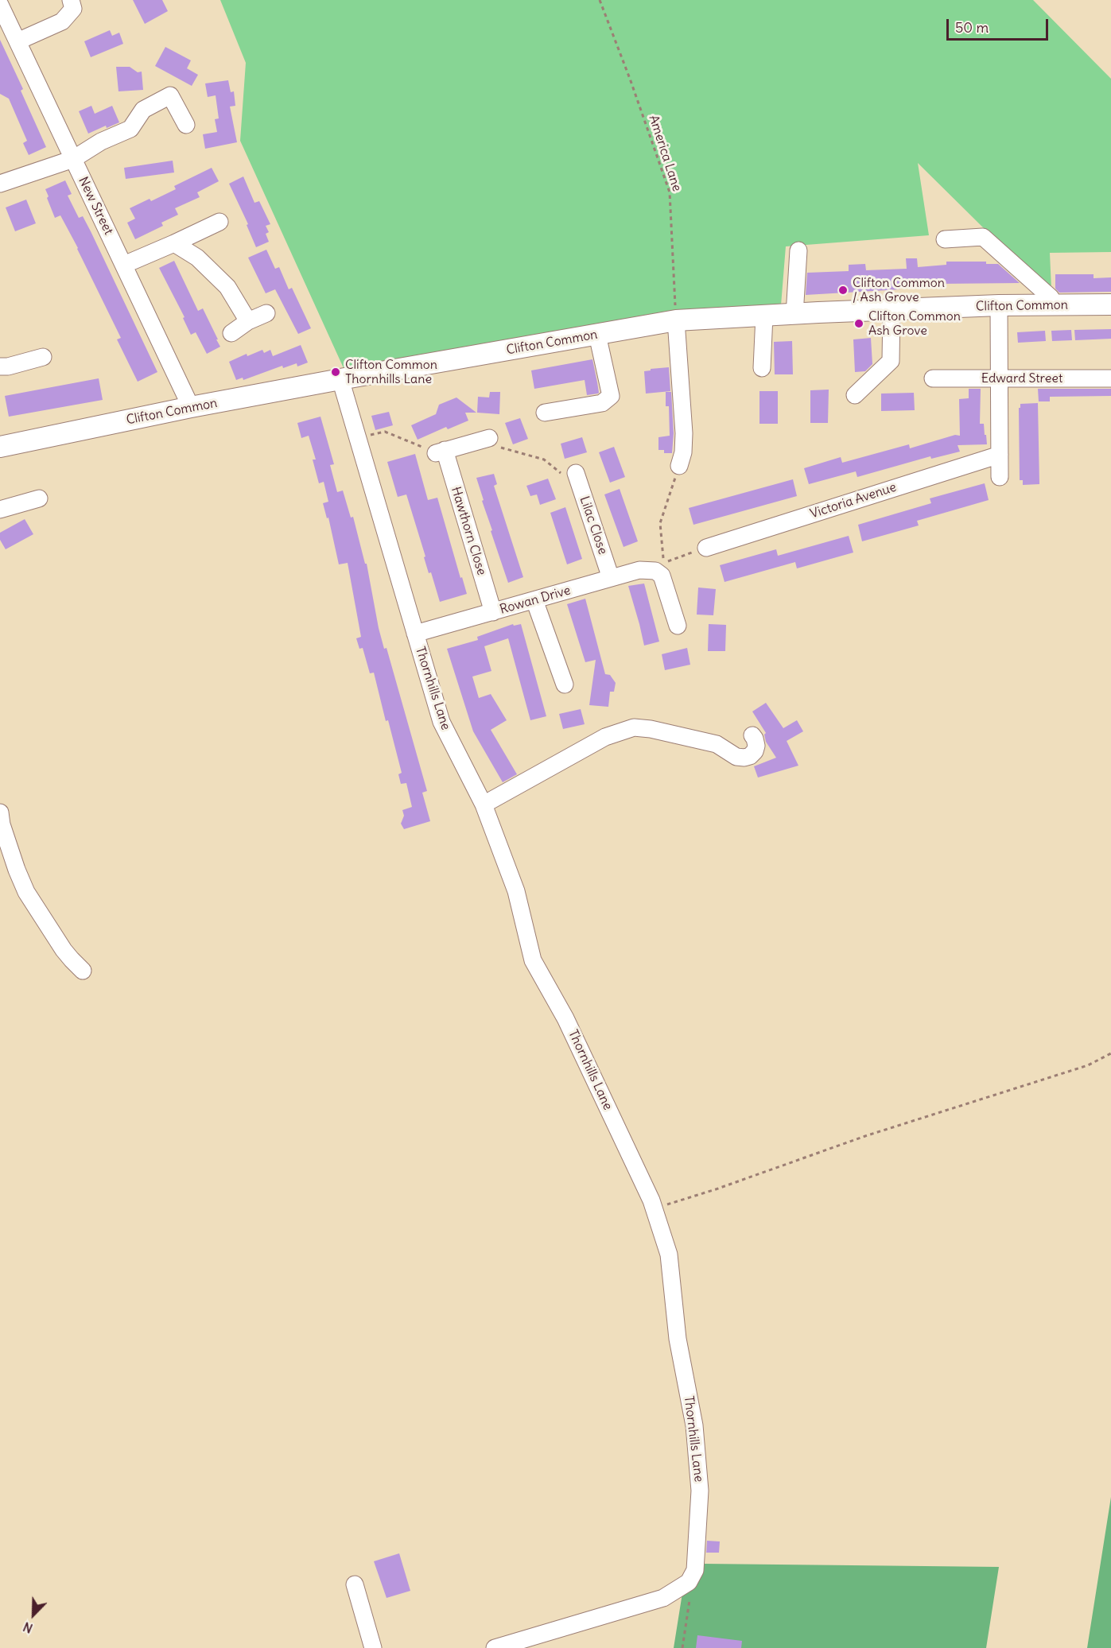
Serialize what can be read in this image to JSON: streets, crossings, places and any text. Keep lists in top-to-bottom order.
{
  "streets": {
    "main road": ["Clifton Common"],
    "street": [
      "New Street",
      "Edward Street",
      "Victoria Avenue",
      "Lilac Close",
      "Hawthorn Close",
      "Rowan Drive",
      "Thornhills Lane"
    ],
    "path": ["America Lane"]
  },
  "crossings": [
    ["America Lane", "Clifton Common"],
    ["New Street", "Clifton Common"],
    ["Clifton Common", "Thornhills Lane"],
    ["Lilac Close", "Rowan Drive"],
    ["Hawthorn Close", "Rowan Drive"],
    ["Rowan Drive", "Thornhills Lane"]
  ],
  "places": ["Clifton Common / Ash Grove", "Clifton Common Ash Grove", "Clifton Common Thornhills Lane"],
  "scale_bar": "50 m",
  "north": "bottom left"
}
